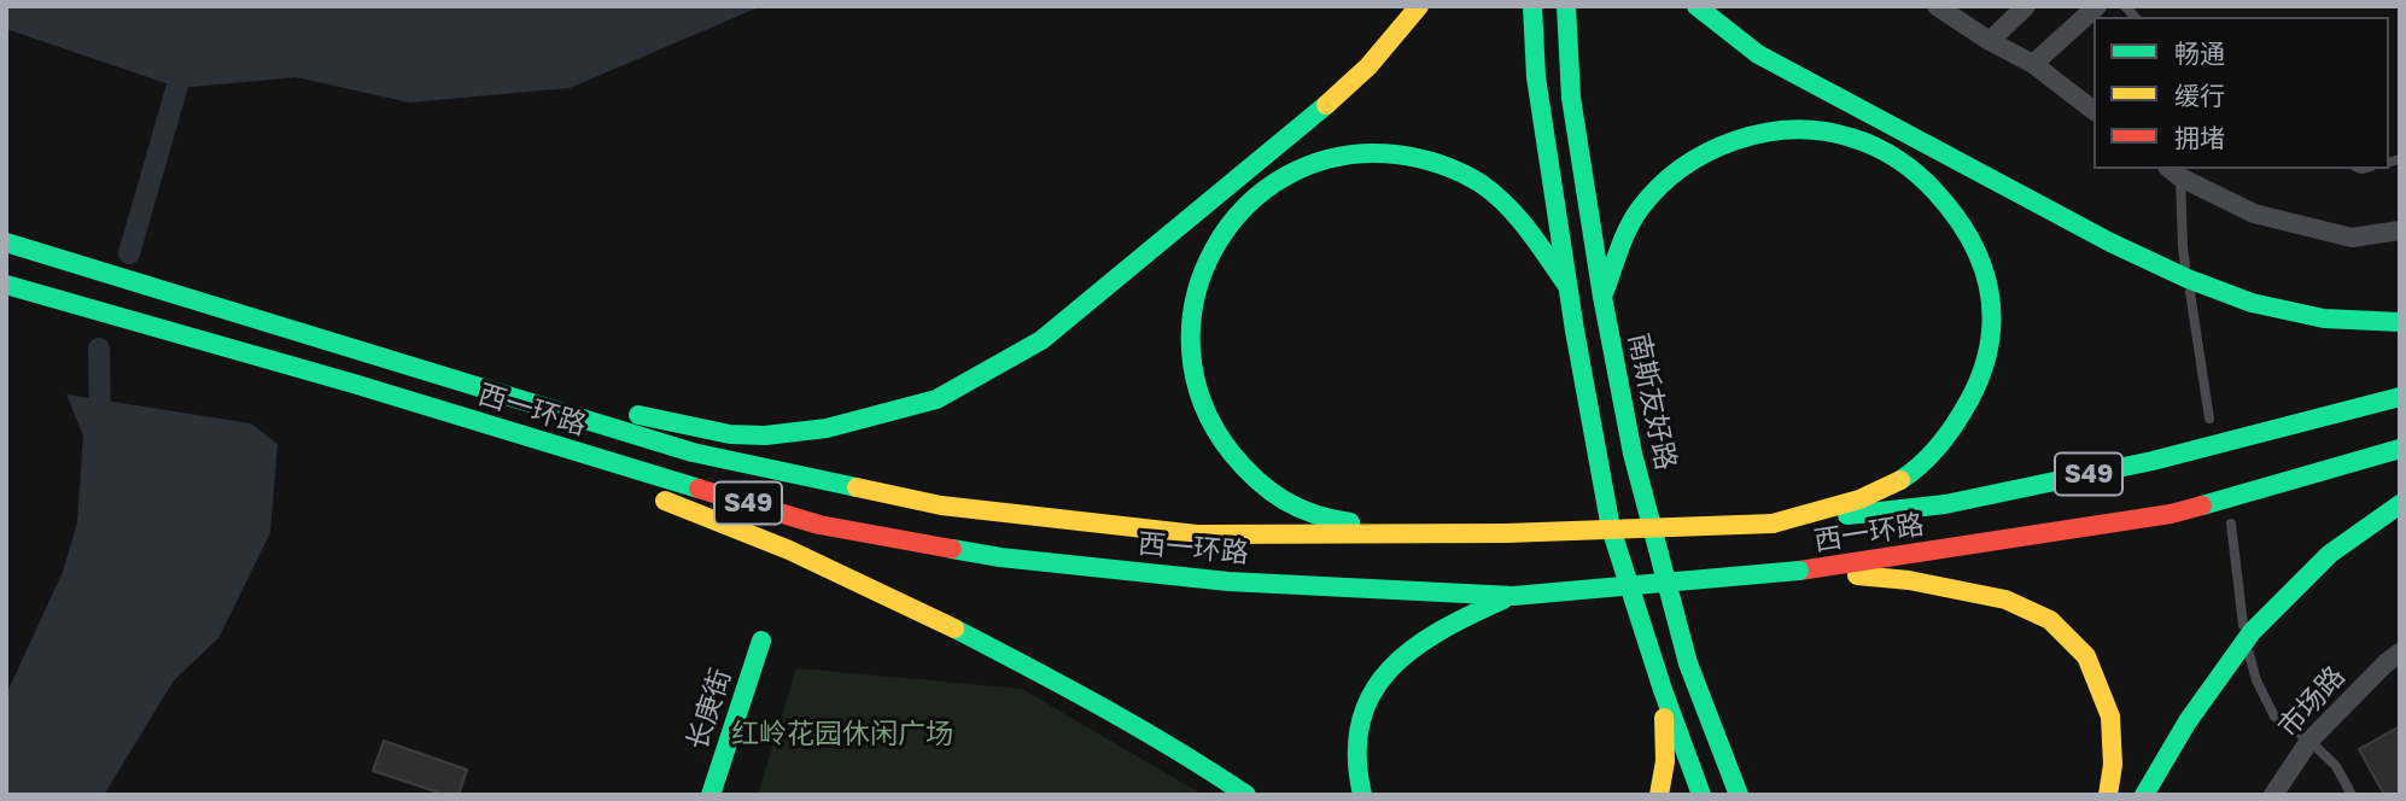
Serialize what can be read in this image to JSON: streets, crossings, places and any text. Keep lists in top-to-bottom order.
{
  "streets": {
    "main road": [
      "南斯友好路",
      "西一环路",
      "S49",
      "长庚街"
    ],
    "street": ["市场路"]
  },
  "parks": ["红岭花园休闲广场"],
  "legend": ["畅通", "缓行", "拥堵"]
}
